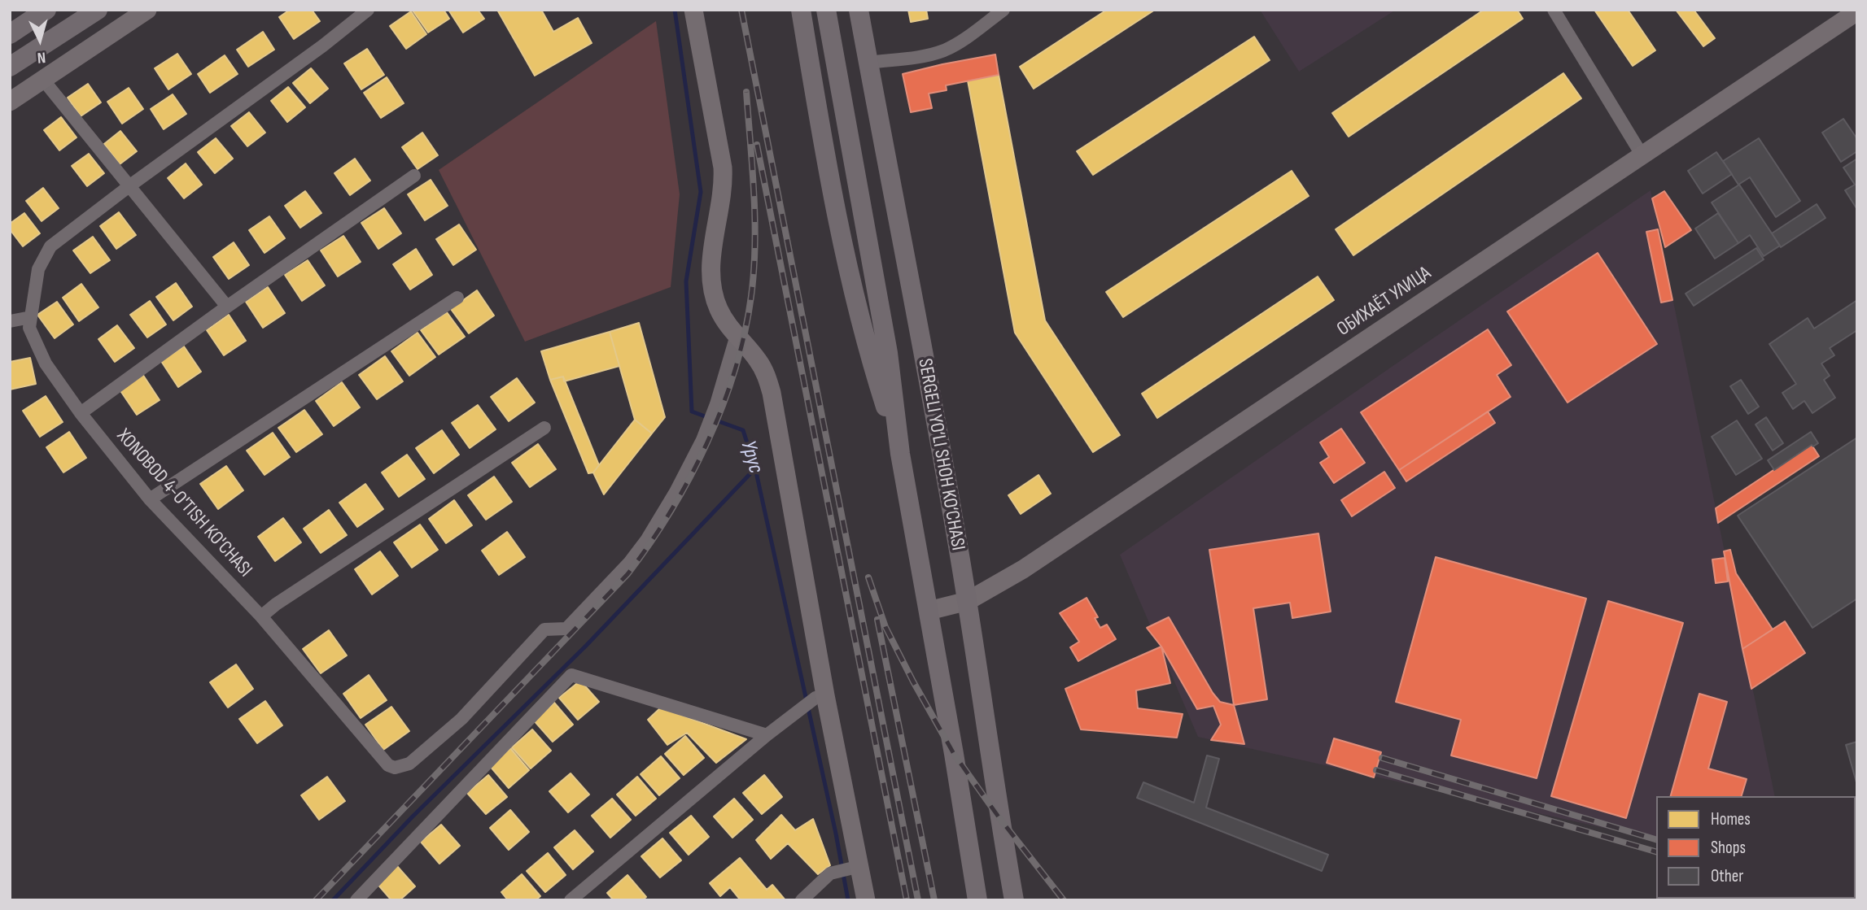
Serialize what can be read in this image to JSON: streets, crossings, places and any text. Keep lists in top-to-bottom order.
{
  "streets": {
    "main road": ["SERGELI YO‘LI SHOH KO‘CHASI"],
    "street": ["ОБИХАЁТ УЛИЦА", "XONOBOD 4-O'TISH KO'CHASI"]
  },
  "crossings": [
    ["ОБИХАЁТ УЛИЦА", "SERGELI YO‘LI SHOH KO‘CHASI"]
  ],
  "water": ["Урус"],
  "legend": ["Homes", "Shops", "Other"],
  "north": "bottom"
}
